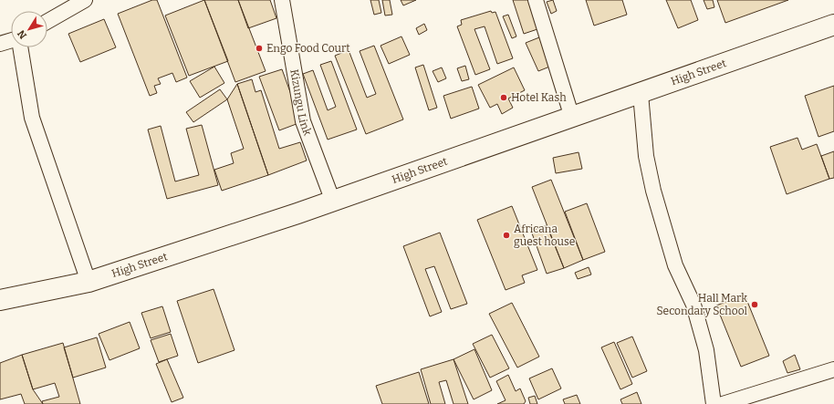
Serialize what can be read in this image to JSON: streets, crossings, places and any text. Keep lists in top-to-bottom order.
{
  "streets": {
    "main road": ["High Street"],
    "street": ["Kizungu Link"]
  },
  "crossings": [
    ["High Street", "Kizungu Link"]
  ],
  "places": [
    "Engo Food Court",
    "Hotel Kash",
    "Africana guest house",
    "Hall Mark Secondary School"
  ],
  "north": "bottom left"
}
